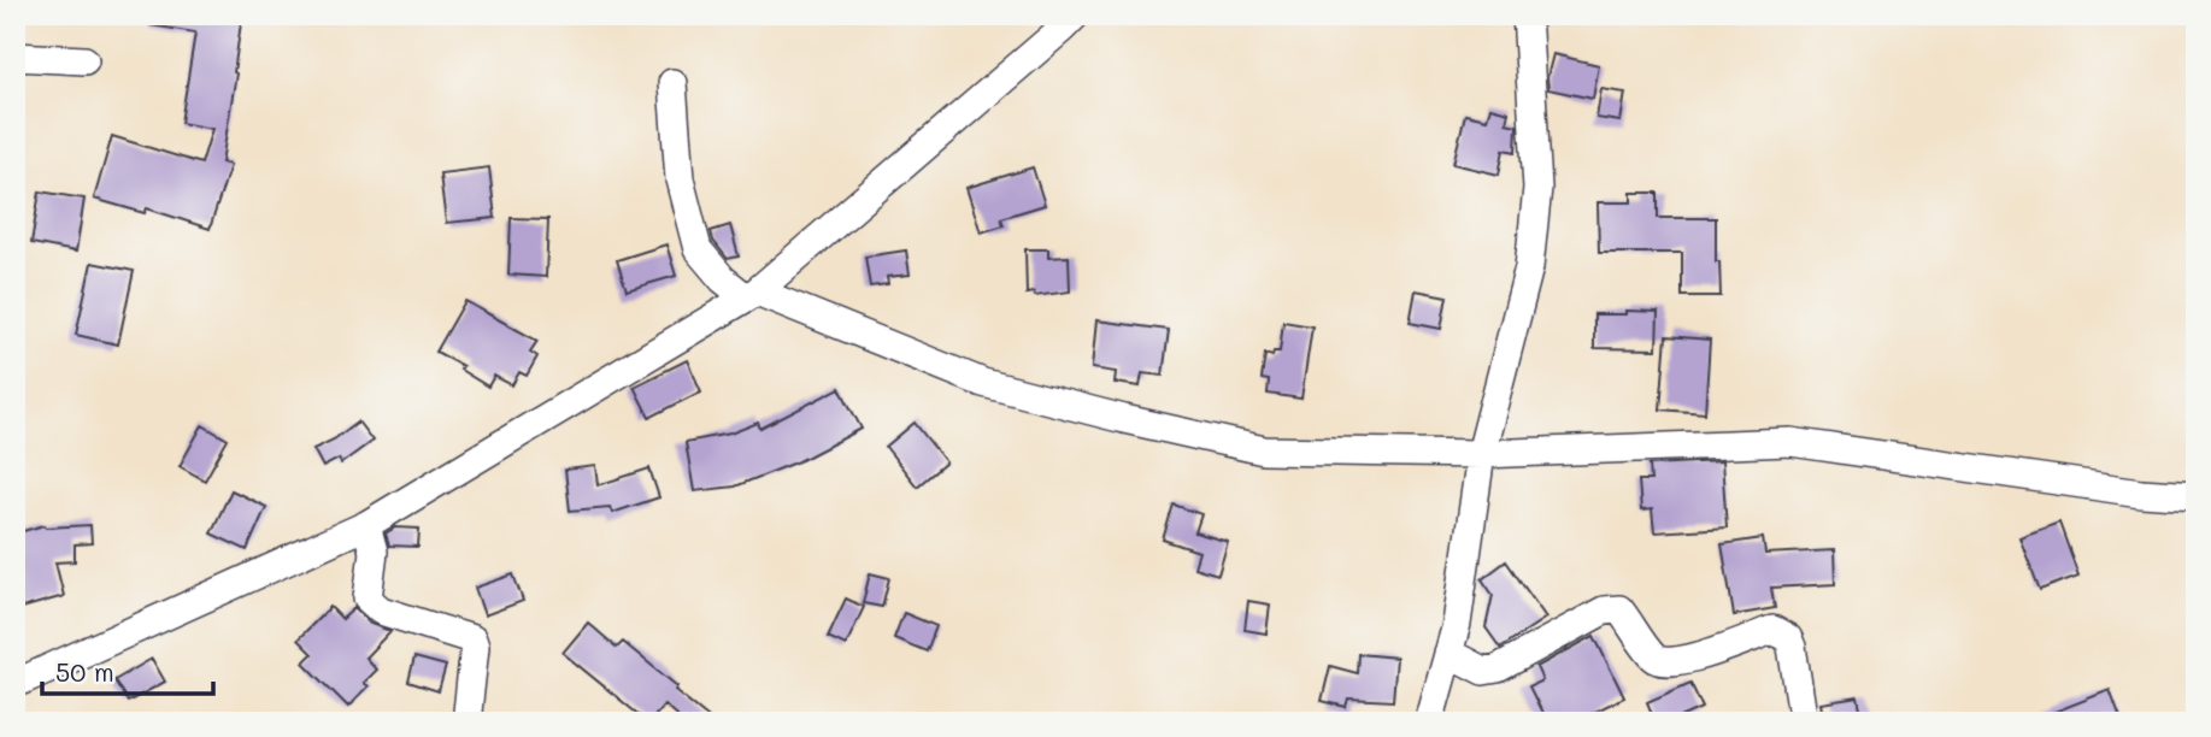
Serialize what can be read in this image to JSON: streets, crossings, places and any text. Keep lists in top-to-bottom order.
{
  "scale_bar": "50 m"
}
